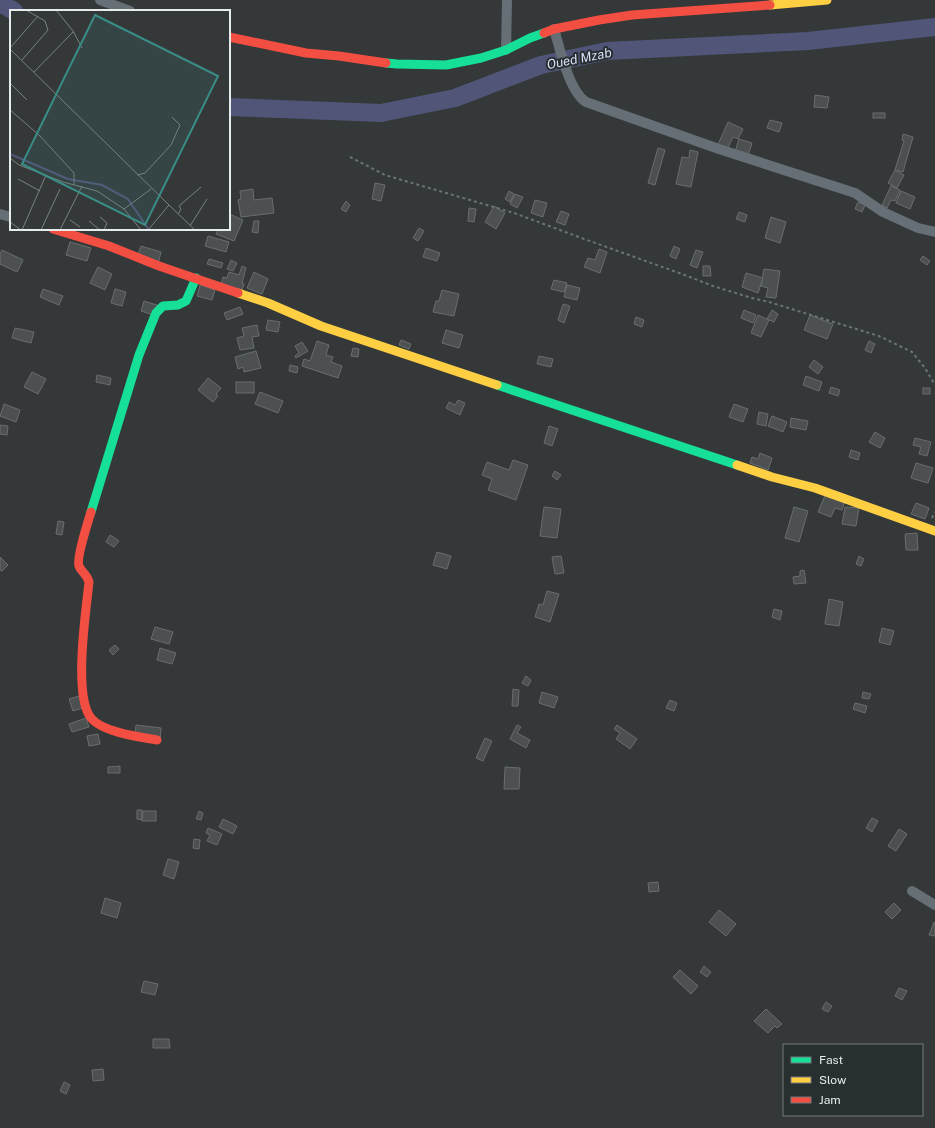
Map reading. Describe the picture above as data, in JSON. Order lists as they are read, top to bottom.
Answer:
{
  "water": ["Oued Mzab"],
  "legend": ["Fast", "Slow", "Jam"]
}
